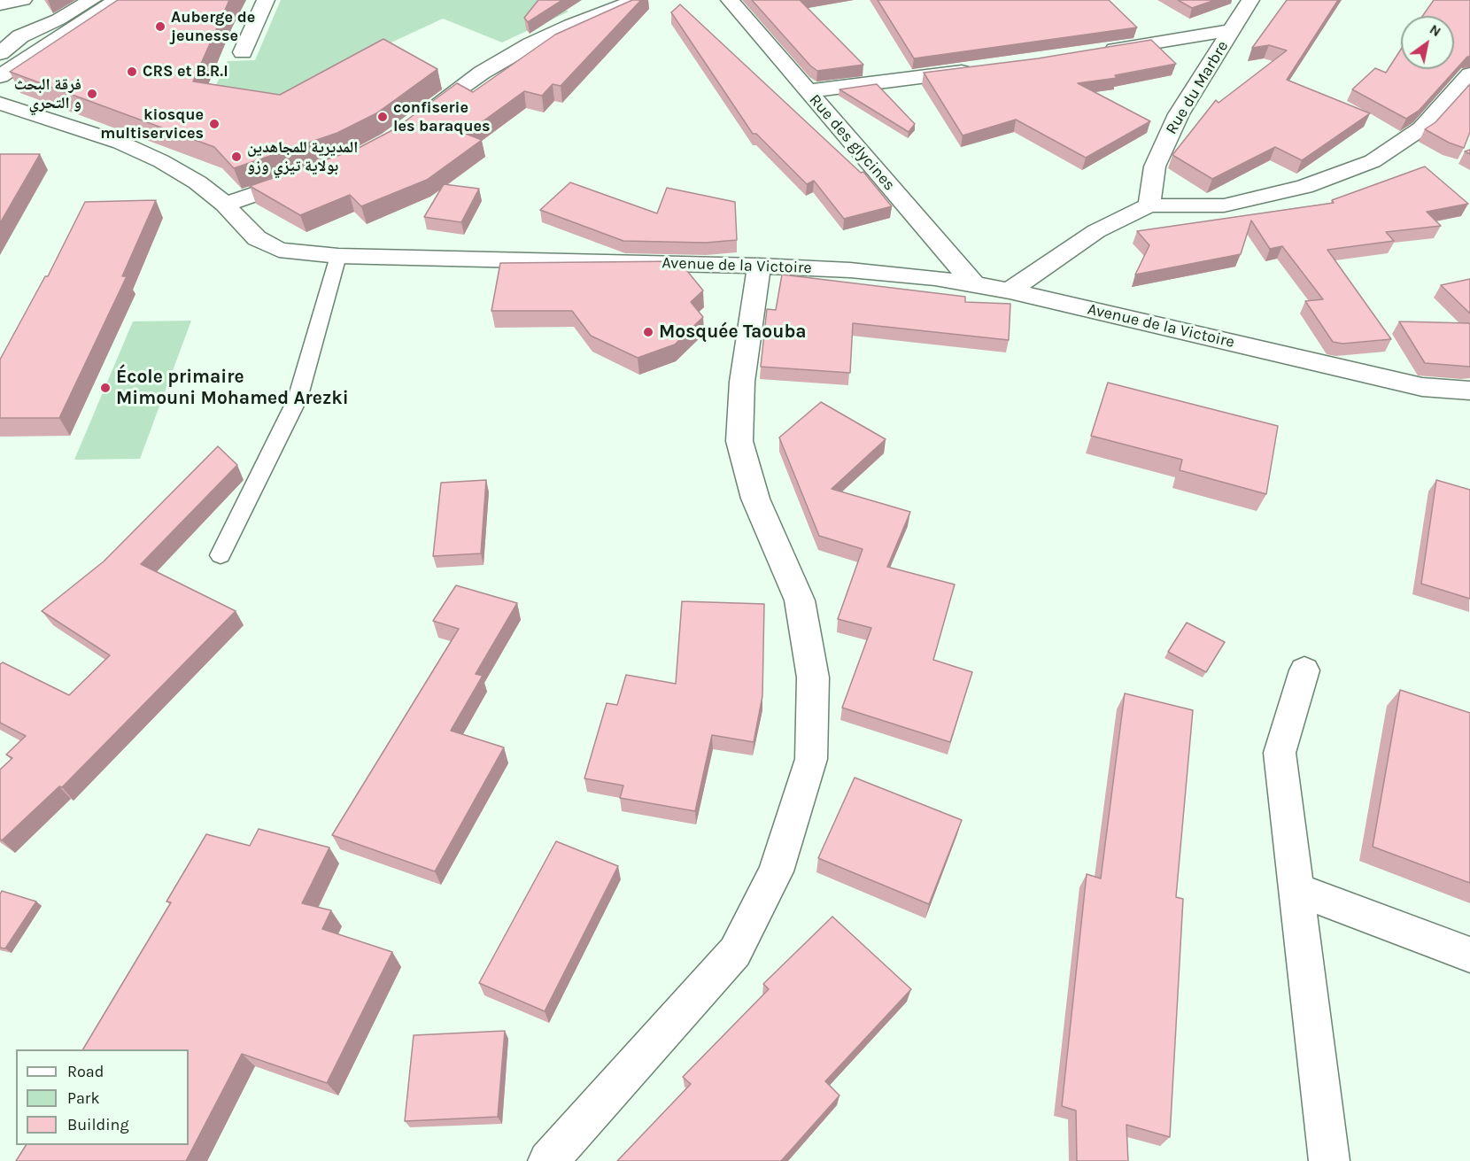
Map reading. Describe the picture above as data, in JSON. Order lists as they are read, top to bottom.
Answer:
{
  "streets": {
    "street": ["Rue du Marbre", "Rue des glycines", "Avenue de la Victoire"]
  },
  "crossings": [
    ["Rue des glycines", "Avenue de la Victoire"]
  ],
  "places": [
    "Auberge de jeunesse",
    "CRS et B.R.I",
    "فرقة البحث و التحري",
    "confiserie les baraques",
    "kiosque multiservices",
    "المديرية للمجاهدين بولاية تيزي وزو",
    "Mosquée Taouba",
    "École primaire Mimouni Mohamed Arezki"
  ],
  "legend": ["Road", "Park", "Building"],
  "north": "top right"
}
